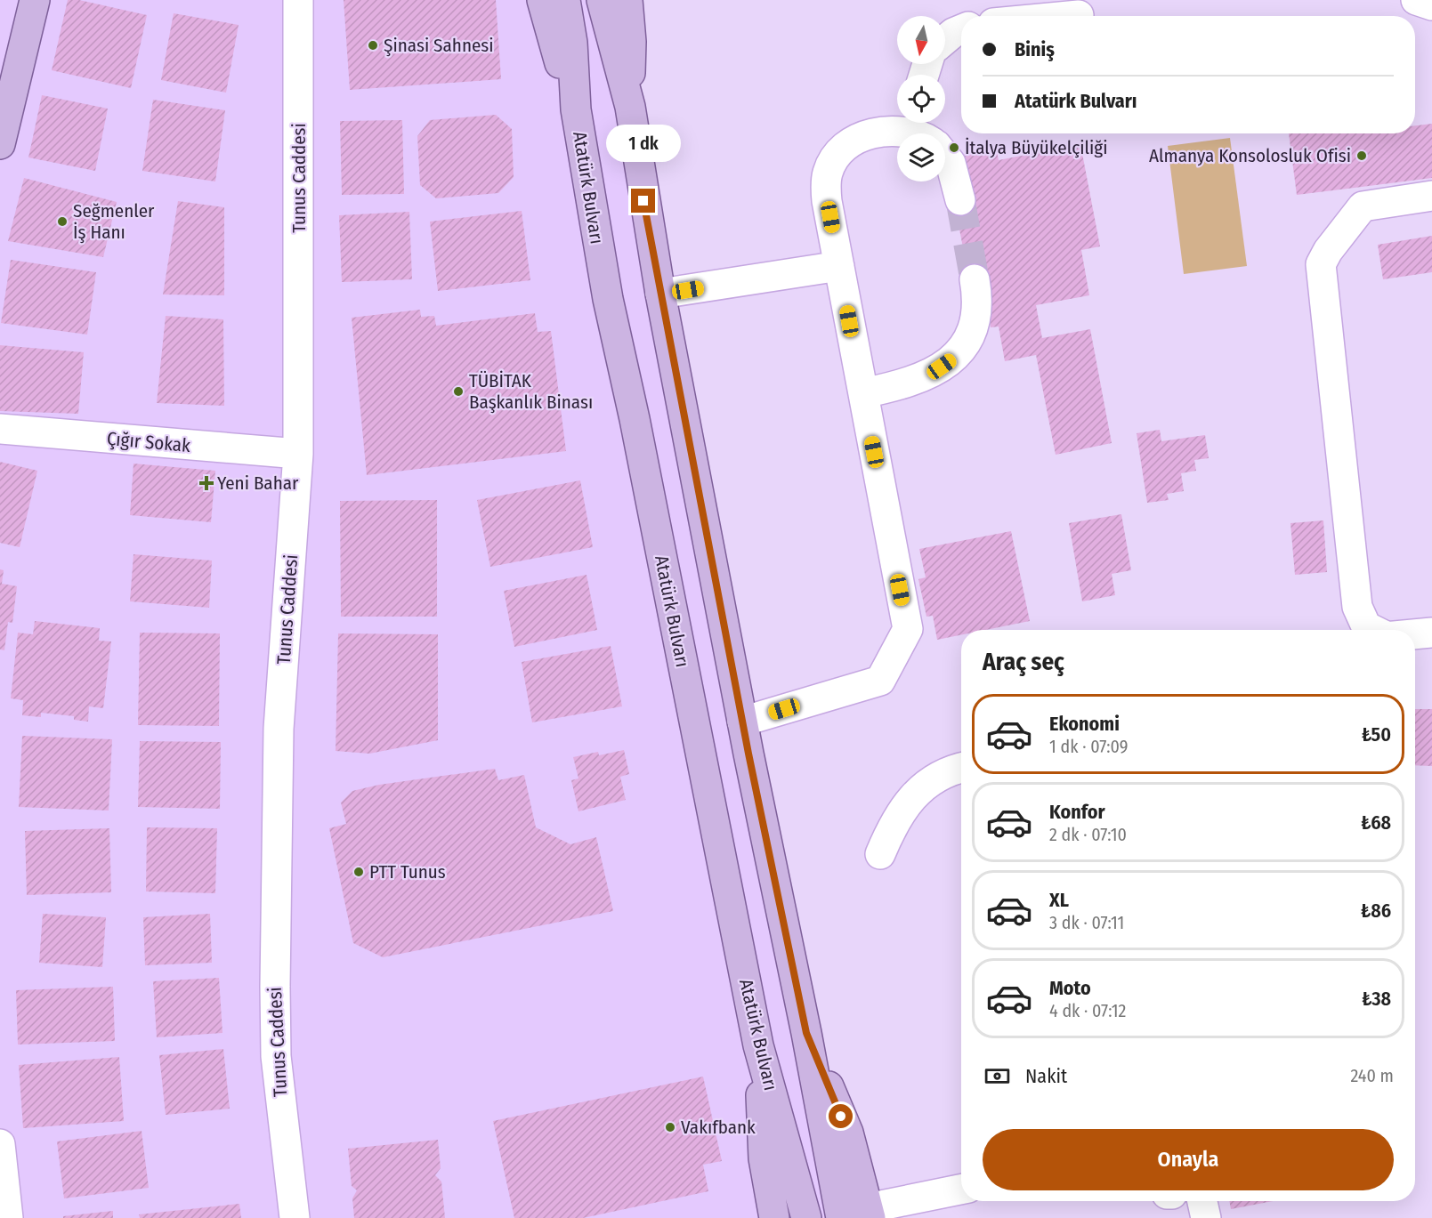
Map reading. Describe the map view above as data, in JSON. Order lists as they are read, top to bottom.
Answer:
{
  "streets": {
    "main road": ["Atatürk Bulvarı"],
    "street": ["Tunus Caddesi", "Çığır Sokak"]
  },
  "crossings": [
    ["Tunus Caddesi", "Çığır Sokak"]
  ],
  "places": {
    "other": [
      "Şinasi Sahnesi",
      "İtalya Büyükelçiliği",
      "Almanya Konsolosluk Ofisi",
      "Seğmenler İş Hanı",
      "TÜBİTAK Başkanlık Binası",
      "PTT Tunus",
      "Vakıfbank"
    ],
    "health": ["Yeni Bahar"]
  },
  "north": "bottom",
  "page": {
    "banner": ["Biniş", "Atatürk Bulvarı"],
    "bubble": "1 dk",
    "heading": "Araç seç",
    "list": [
      {
        "name": "Ekonomi",
        "note": "1 dk · 07:09",
        "value": "₺50"
      },
      {
        "name": "Konfor",
        "note": "2 dk · 07:10",
        "value": "₺68"
      },
      {
        "name": "XL",
        "note": "3 dk · 07:11",
        "value": "₺86"
      },
      {
        "name": "Moto",
        "note": "4 dk · 07:12",
        "value": "₺38"
      }
    ],
    "pay": ["Nakit", "240 m"],
    "buttons": "Onayla"
  }
}
